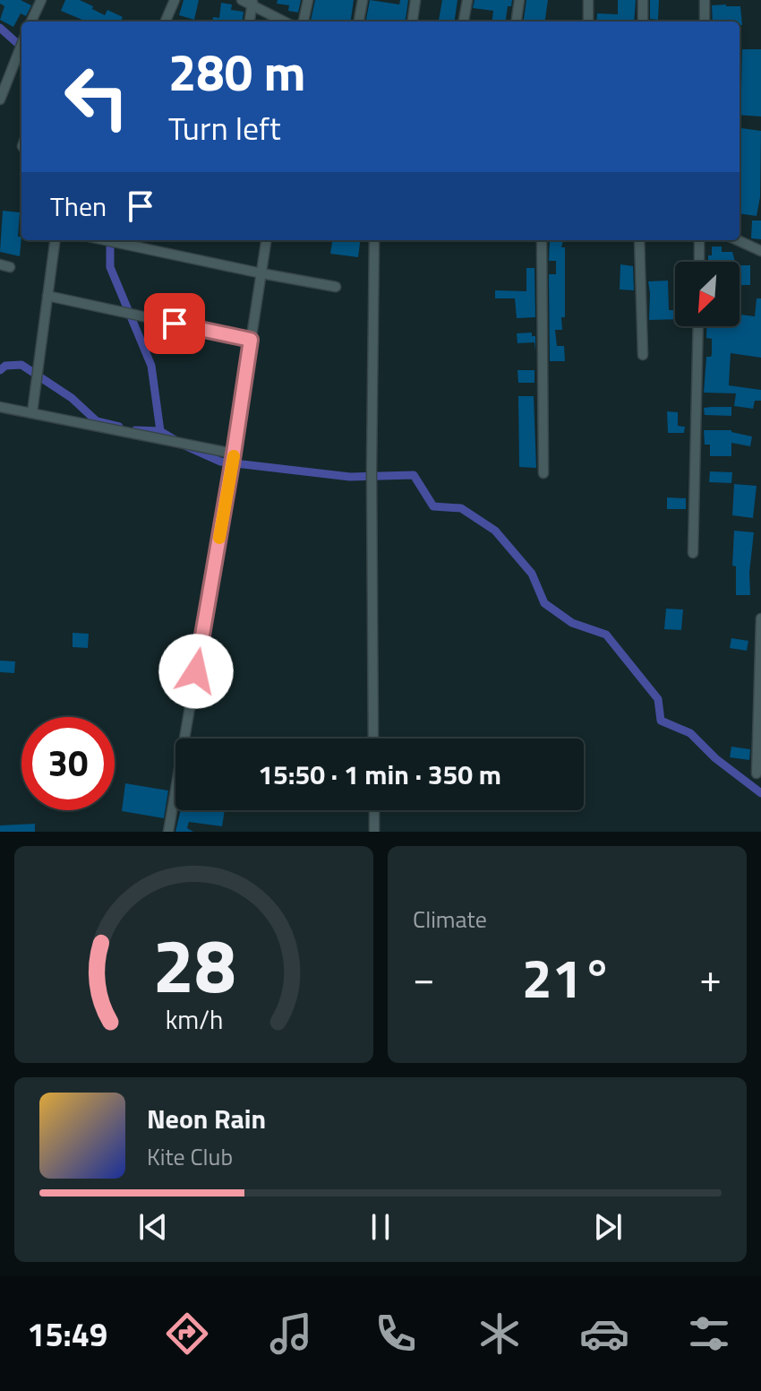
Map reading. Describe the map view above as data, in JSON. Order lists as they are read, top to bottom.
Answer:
{
  "north": "bottom left",
  "page": {
    "turn": ["280 m", "Turn left"],
    "then": "Then",
    "limit": "30",
    "trip": "15:50 · 1 min · 350 m",
    "tile": "Climate",
    "heat": ["−", "21°", "+"],
    "song": ["Neon Rain", "Kite Club"],
    "tabs": "15:49",
    "gauge": ["28", "km/h"]
  }
}
